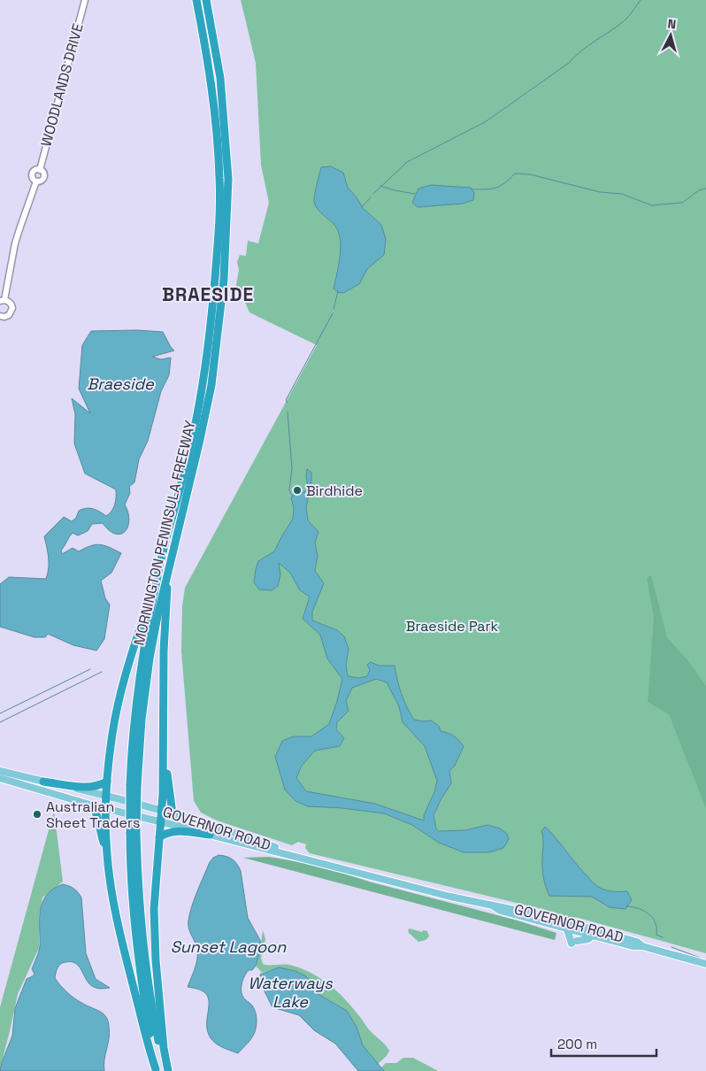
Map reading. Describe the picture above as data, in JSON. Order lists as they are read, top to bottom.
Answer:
{
  "streets": {
    "highway": ["MORNINGTON PENINSULA FREEWAY"],
    "main road": ["GOVERNOR ROAD"],
    "street": ["WOODLANDS DRIVE"]
  },
  "districts": ["BRAESIDE"],
  "water": ["Braeside", "Sunset Lagoon", "Waterways Lake"],
  "parks": ["Braeside Park"],
  "places": ["Birdhide", "Australian Sheet Traders"],
  "scale_bar": "200 m",
  "north": "top"
}
